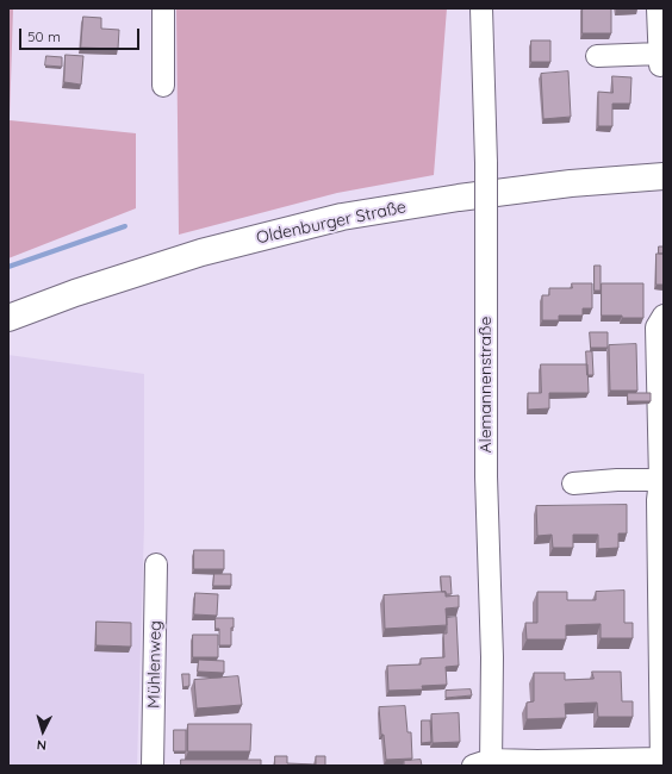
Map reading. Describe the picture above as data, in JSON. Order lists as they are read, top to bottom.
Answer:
{
  "streets": {
    "main road": ["Oldenburger Straße"],
    "street": ["Alemannenstraße", "Mühlenweg"]
  },
  "scale_bar": "50 m",
  "north": "bottom"
}
